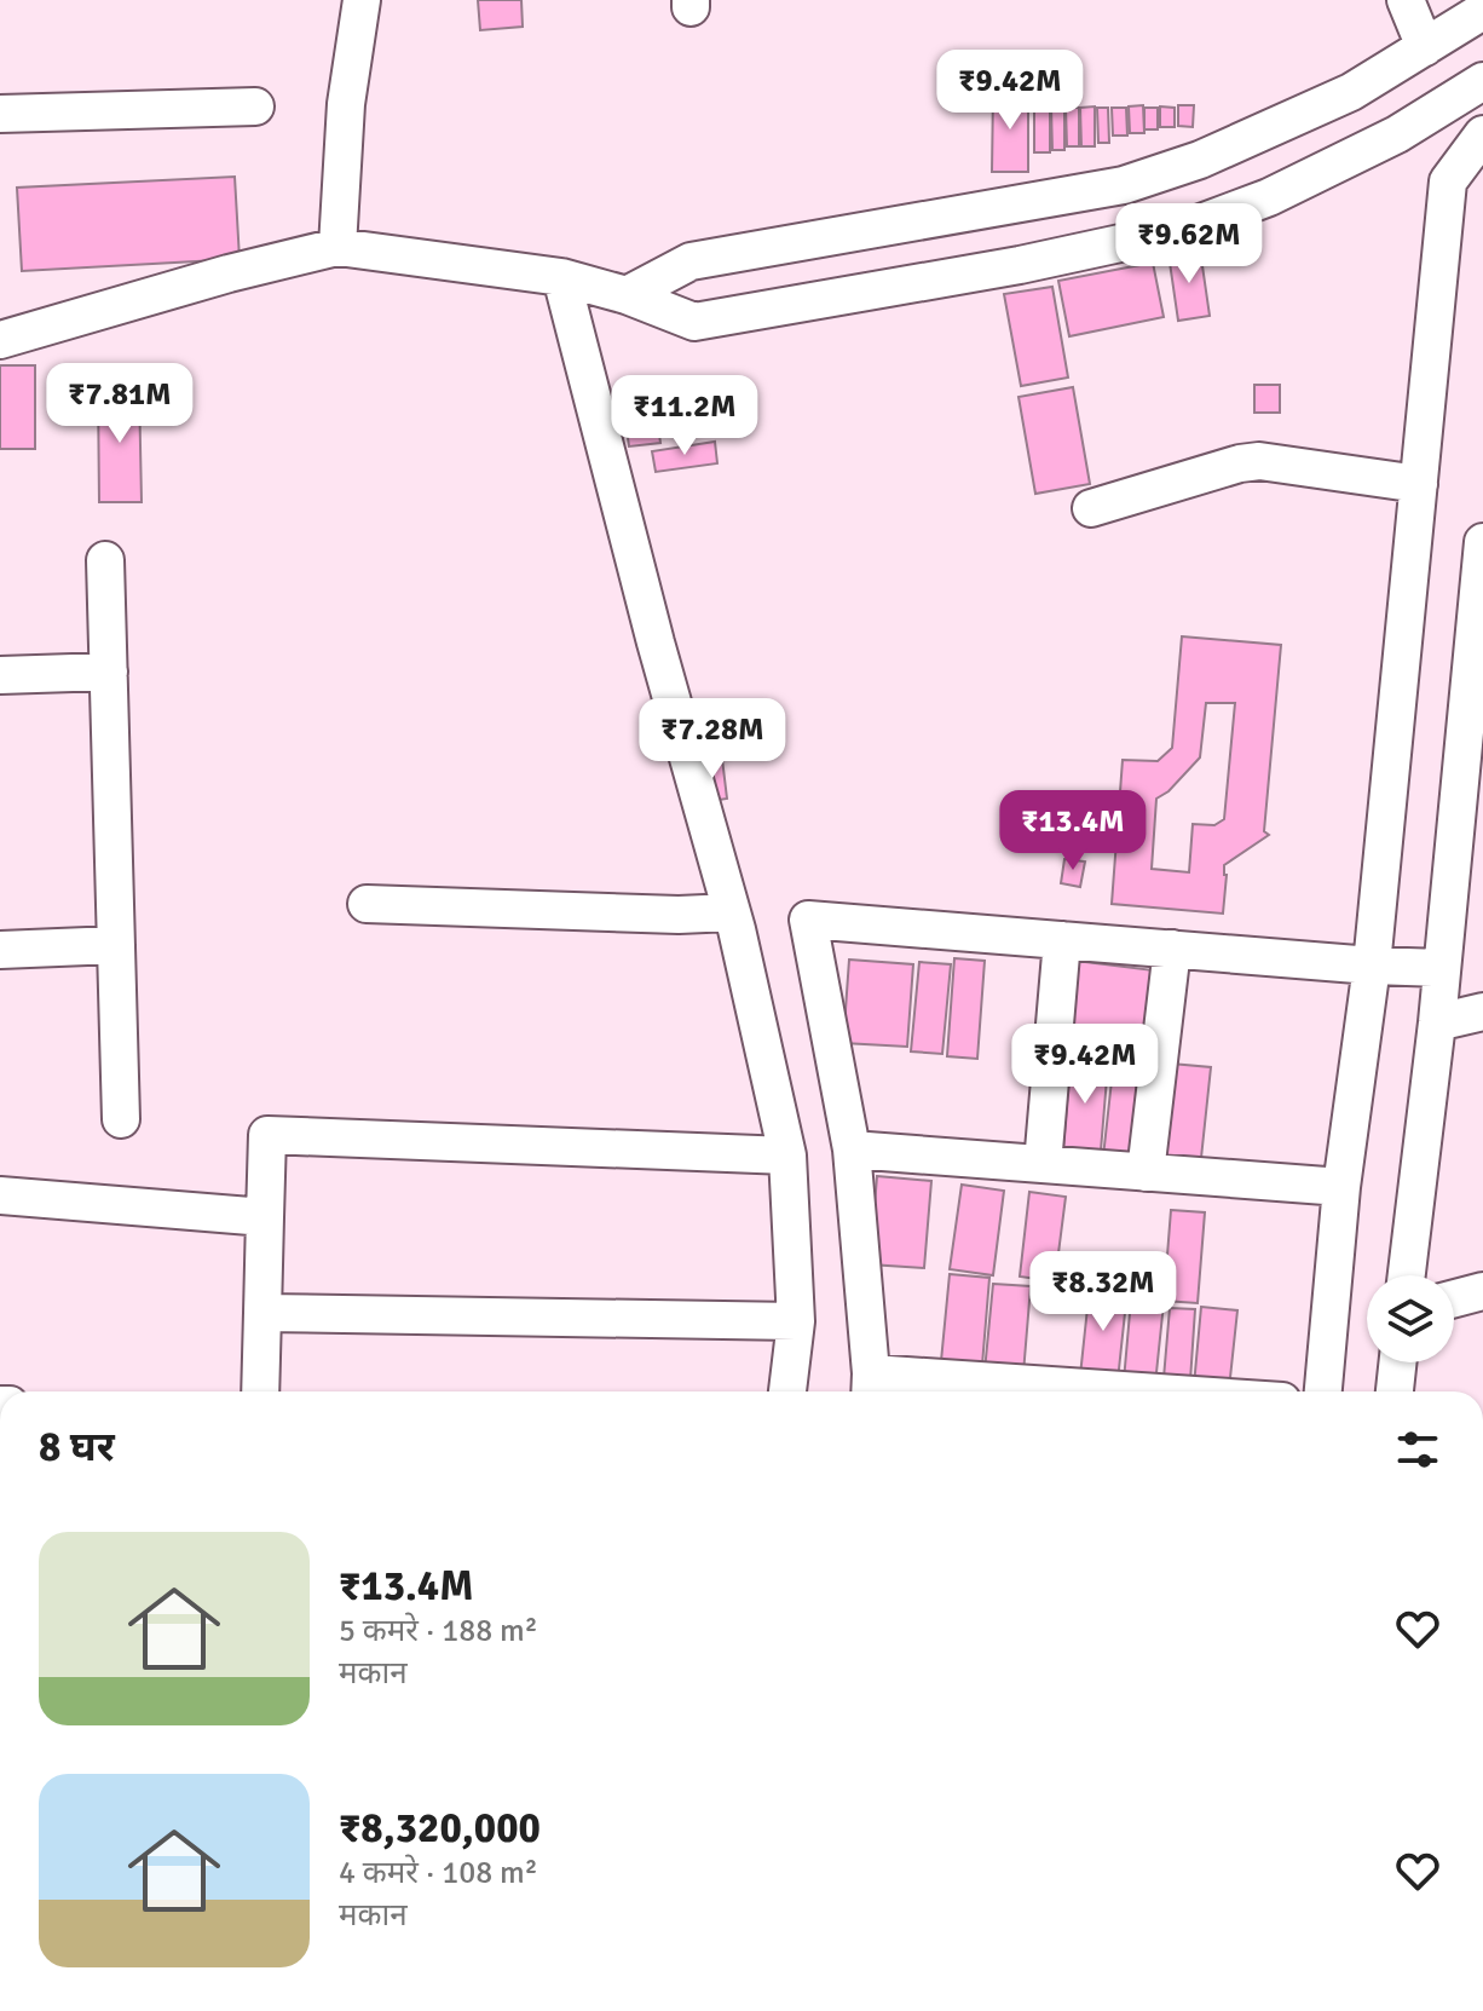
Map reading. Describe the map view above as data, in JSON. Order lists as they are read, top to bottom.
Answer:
{
  "page": {
    "price": [
      "₹9.42M",
      "₹9.62M",
      "₹7.81M",
      "₹11.2M",
      "₹7.28M",
      "₹13.4M",
      "₹9.42M",
      "₹8.32M"
    ],
    "heading": "8 घर",
    "list": [
      {
        "name": "₹13.4M",
        "note": "5 कमरे · 188 m² · मकान"
      },
      {
        "name": "₹8,320,000",
        "note": "4 कमरे · 108 m² · मकान"
      }
    ]
  }
}
